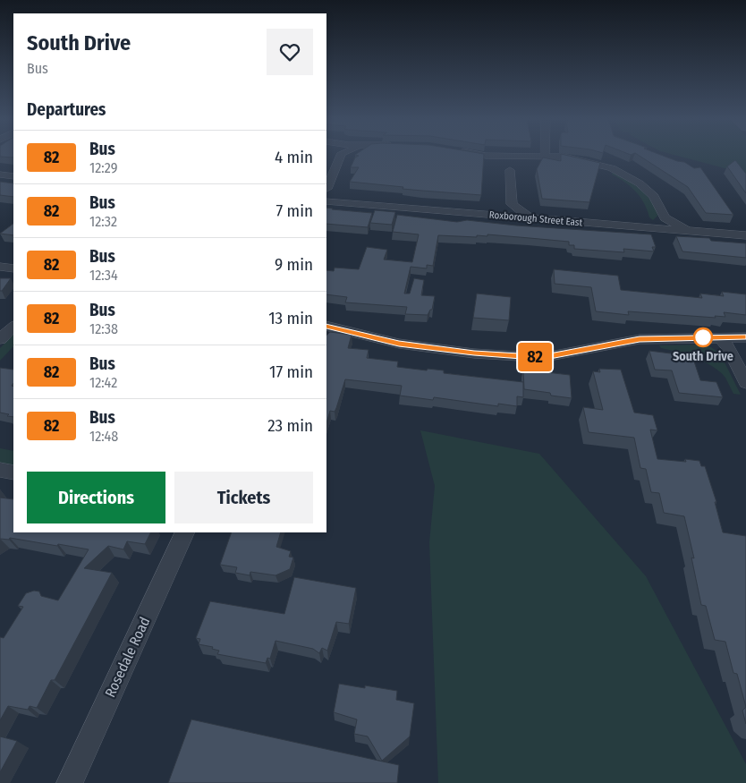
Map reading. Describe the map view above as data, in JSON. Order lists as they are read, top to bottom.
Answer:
{
  "streets": {
    "street": ["Roxborough Street East", "Rosedale Road"]
  },
  "places": ["South Drive"],
  "lines": ["bus line 82"],
  "page": {
    "on_map": "82",
    "heading": [
      ["South Drive", "Bus"],
      "Departures"
    ],
    "list": [
      {
        "mark": "82",
        "name": "Bus",
        "note": "12:29",
        "value": "4 min"
      },
      {
        "mark": "82",
        "name": "Bus",
        "note": "12:32",
        "value": "7 min"
      },
      {
        "mark": "82",
        "name": "Bus",
        "note": "12:34",
        "value": "9 min"
      },
      {
        "mark": "82",
        "name": "Bus",
        "note": "12:38",
        "value": "13 min"
      },
      {
        "mark": "82",
        "name": "Bus",
        "note": "12:42",
        "value": "17 min"
      },
      {
        "mark": "82",
        "name": "Bus",
        "note": "12:48",
        "value": "23 min"
      }
    ],
    "buttons": ["Directions", "Tickets"]
  }
}
